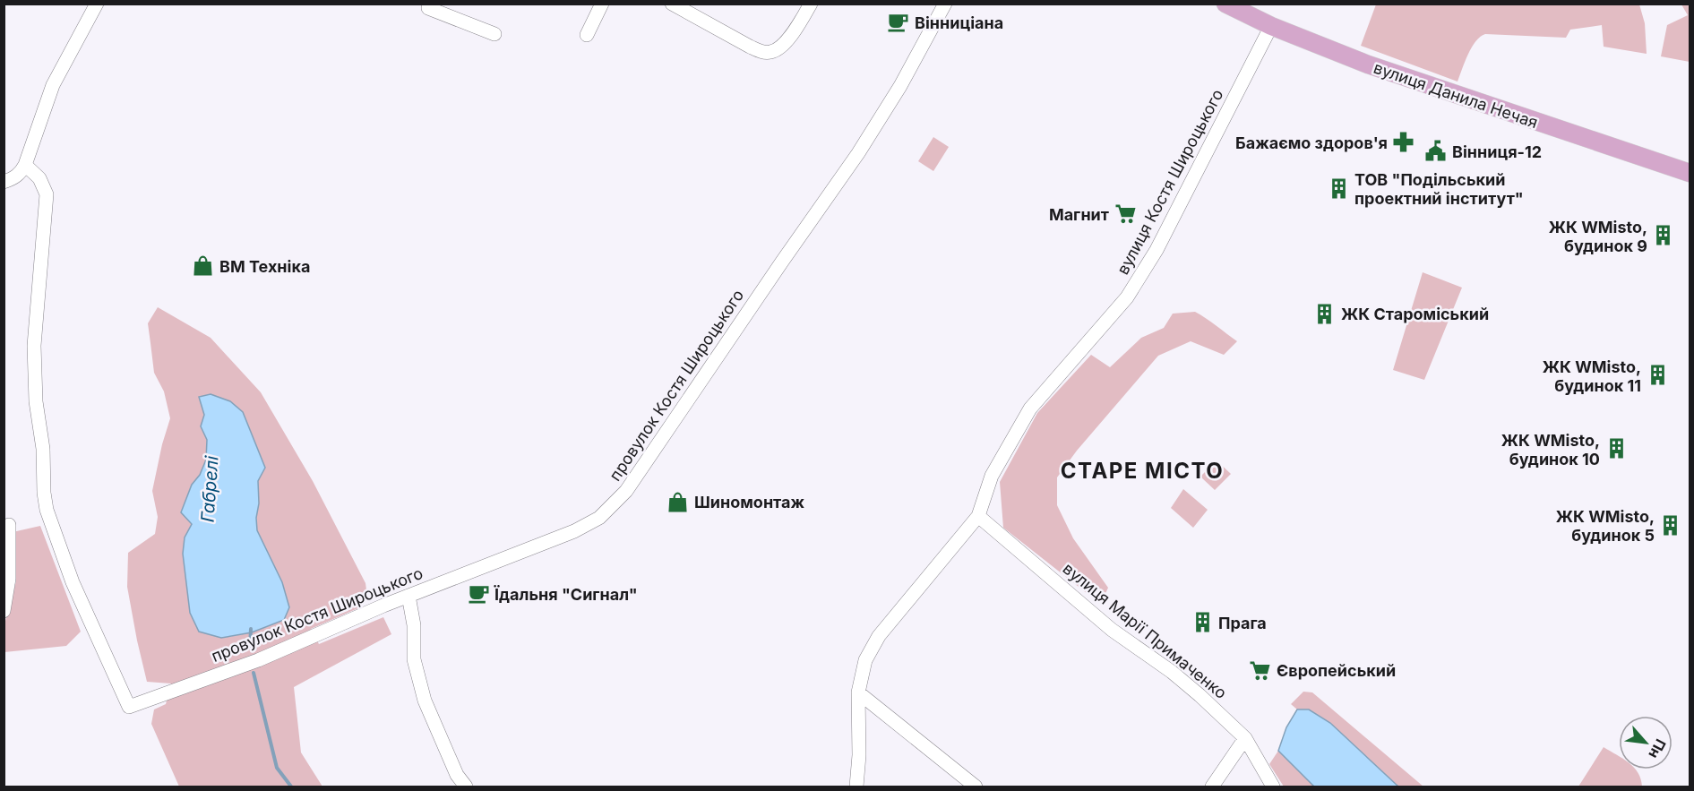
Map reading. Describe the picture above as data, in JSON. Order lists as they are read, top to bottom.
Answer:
{
  "streets": {
    "main road": ["вулиця Данила Нечая"],
    "street": ["вулиця Костя Широцького", "провулок Костя Широцького", "вулиця Марії Примаченко"]
  },
  "crossings": [
    ["вулиця Данила Нечая", "вулиця Костя Широцького"],
    ["вулиця Костя Широцького", "вулиця Марії Примаченко"]
  ],
  "districts": ["СТАРЕ МІСТО"],
  "water": ["Габрелі"],
  "places": {
    "cafe": ["Вінниціана", "Їдальня \"Сигнал\""],
    "pharmacy": ["Бажаємо здоров'я"],
    "public building": ["Вінниця-12"],
    "building": [
      "ТОВ \"Подільський проектний інститут\"",
      "ЖК WMisto, будинок 9",
      "ЖК Староміський",
      "ЖК WMisto, будинок 11",
      "ЖК WMisto, будинок 10",
      "ЖК WMisto, будинок 5",
      "Прага"
    ],
    "supermarket": ["Магнит", "Європейський"],
    "shop": ["ВМ Техніка", "Шиномонтаж"]
  },
  "north": "bottom right"
}
